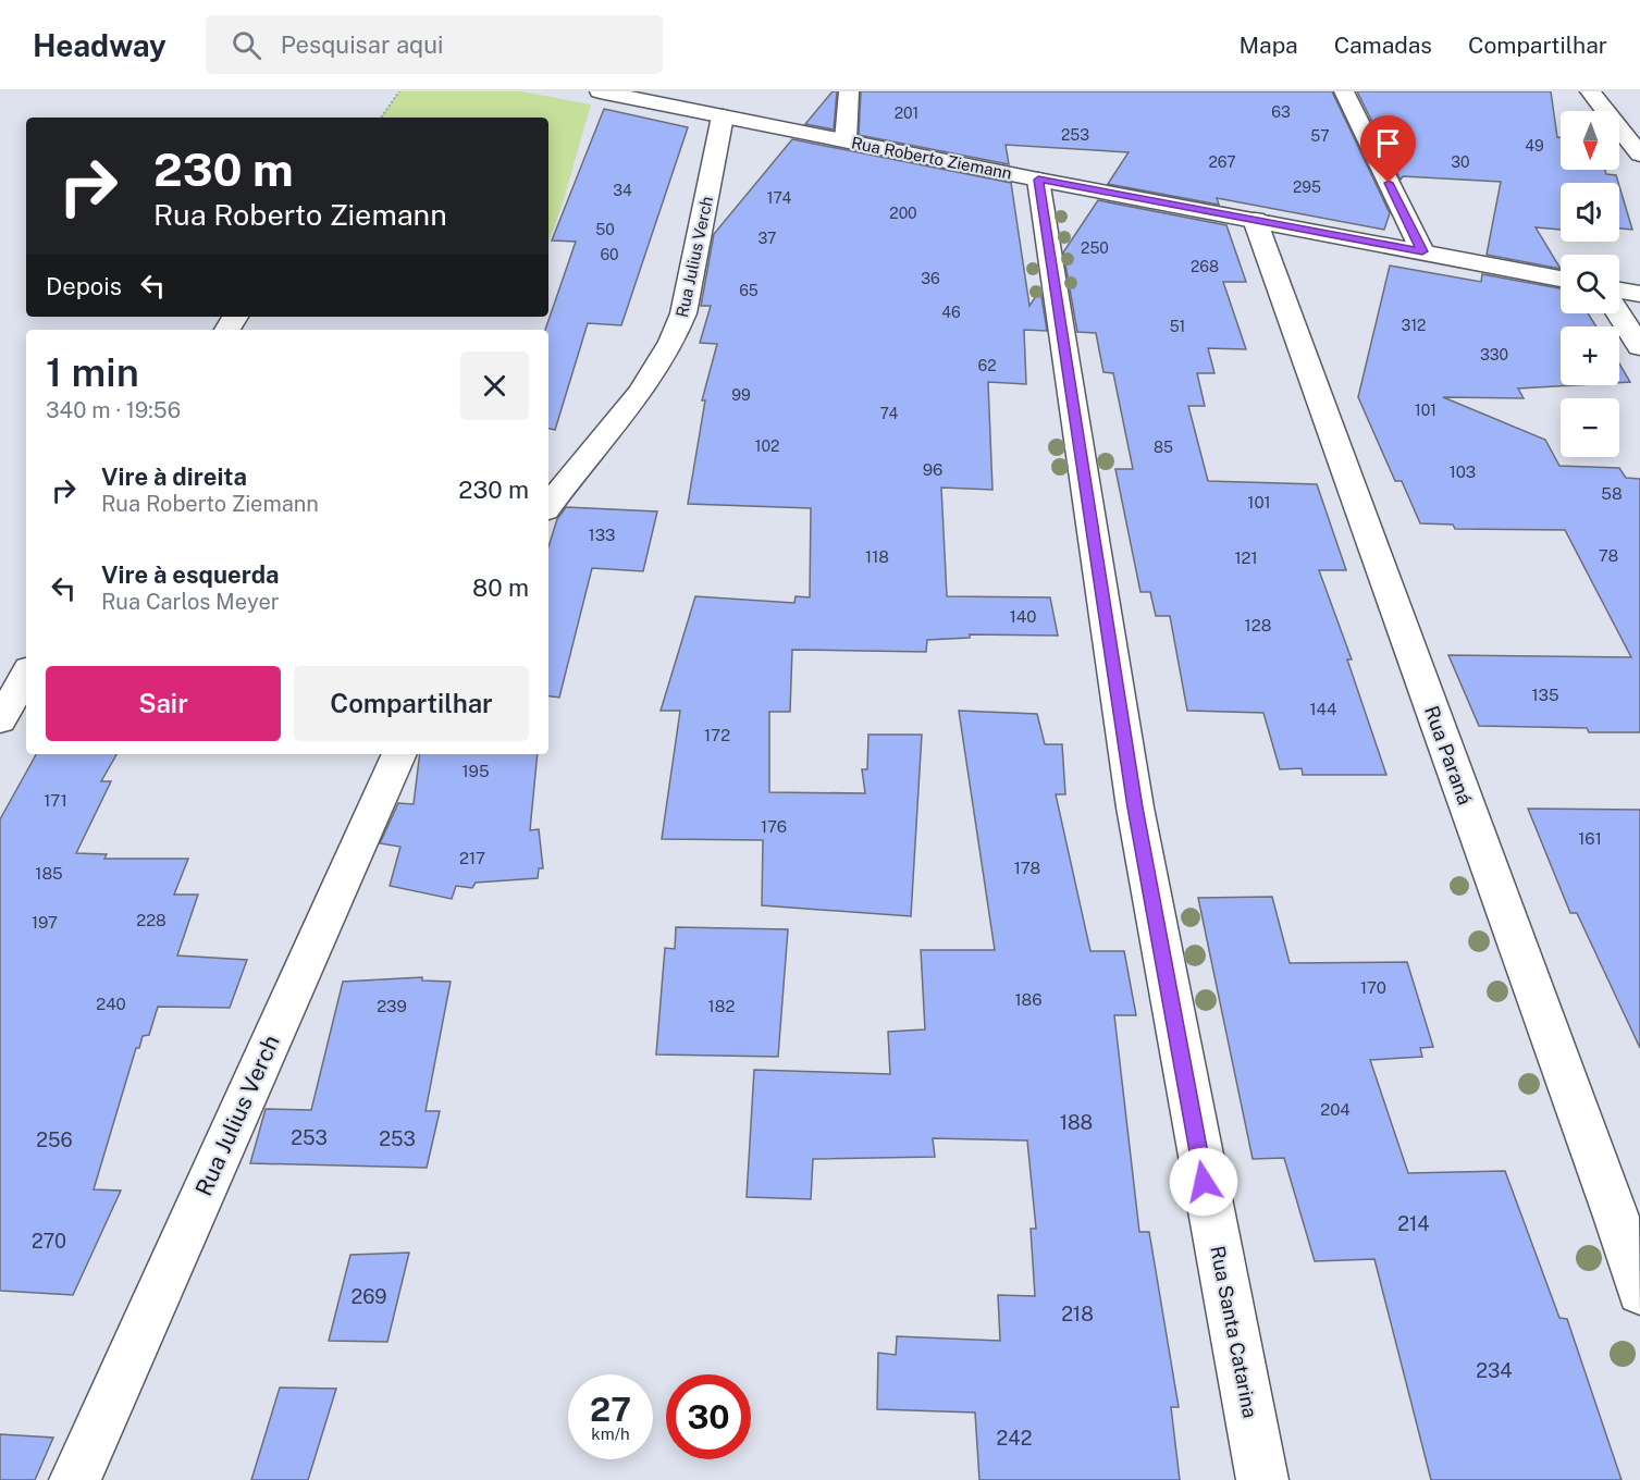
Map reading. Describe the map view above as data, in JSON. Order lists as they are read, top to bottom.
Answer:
{
  "streets": {
    "street": [
      "Rua Roberto Ziemann",
      "Rua Julius Verch",
      "Rua Paraná",
      "Rua Santa Catarina"
    ]
  },
  "crossings": [
    ["Rua Roberto Ziemann", "Rua Julius Verch"],
    ["Rua Roberto Ziemann", "Rua Paraná"],
    ["Rua Roberto Ziemann", "Rua Santa Catarina"]
  ],
  "house_numbers": [
    "63",
    "201",
    "253",
    "57",
    "49",
    "267",
    "30",
    "295",
    "34",
    "174",
    "200",
    "50",
    "37",
    "250",
    "60",
    "268",
    "36",
    "65",
    "46",
    "312",
    "51",
    "330",
    "62",
    "99",
    "101",
    "74",
    "102",
    "85",
    "96",
    "103",
    "58",
    "101",
    "133",
    "78",
    "118",
    "121",
    "140",
    "128",
    "135",
    "144",
    "172",
    "195",
    "171",
    "176",
    "161",
    "217",
    "178",
    "185",
    "228",
    "197",
    "170",
    "186",
    "240",
    "239",
    "182",
    "204",
    "188",
    "253",
    "253",
    "256",
    "214",
    "270",
    "269",
    "218",
    "234",
    "242"
  ],
  "north": "bottom",
  "page": {
    "header": "Headway",
    "search": "Pesquisar aqui",
    "nav": ["Mapa", "Camadas", "Compartilhar"],
    "map_buttons": ["+", "−"],
    "turn": ["230 m", "Rua Roberto Ziemann"],
    "then": "Depois",
    "heading": ["1 min", "340 m · 19:56"],
    "list": [
      {
        "name": "Vire à direita",
        "note": "Rua Roberto Ziemann",
        "value": "230 m"
      },
      {
        "name": "Vire à esquerda",
        "note": "Rua Carlos Meyer",
        "value": "80 m"
      }
    ],
    "buttons": ["Sair", "Compartilhar"],
    "speed": "27 km/h",
    "limit": "30"
  }
}
